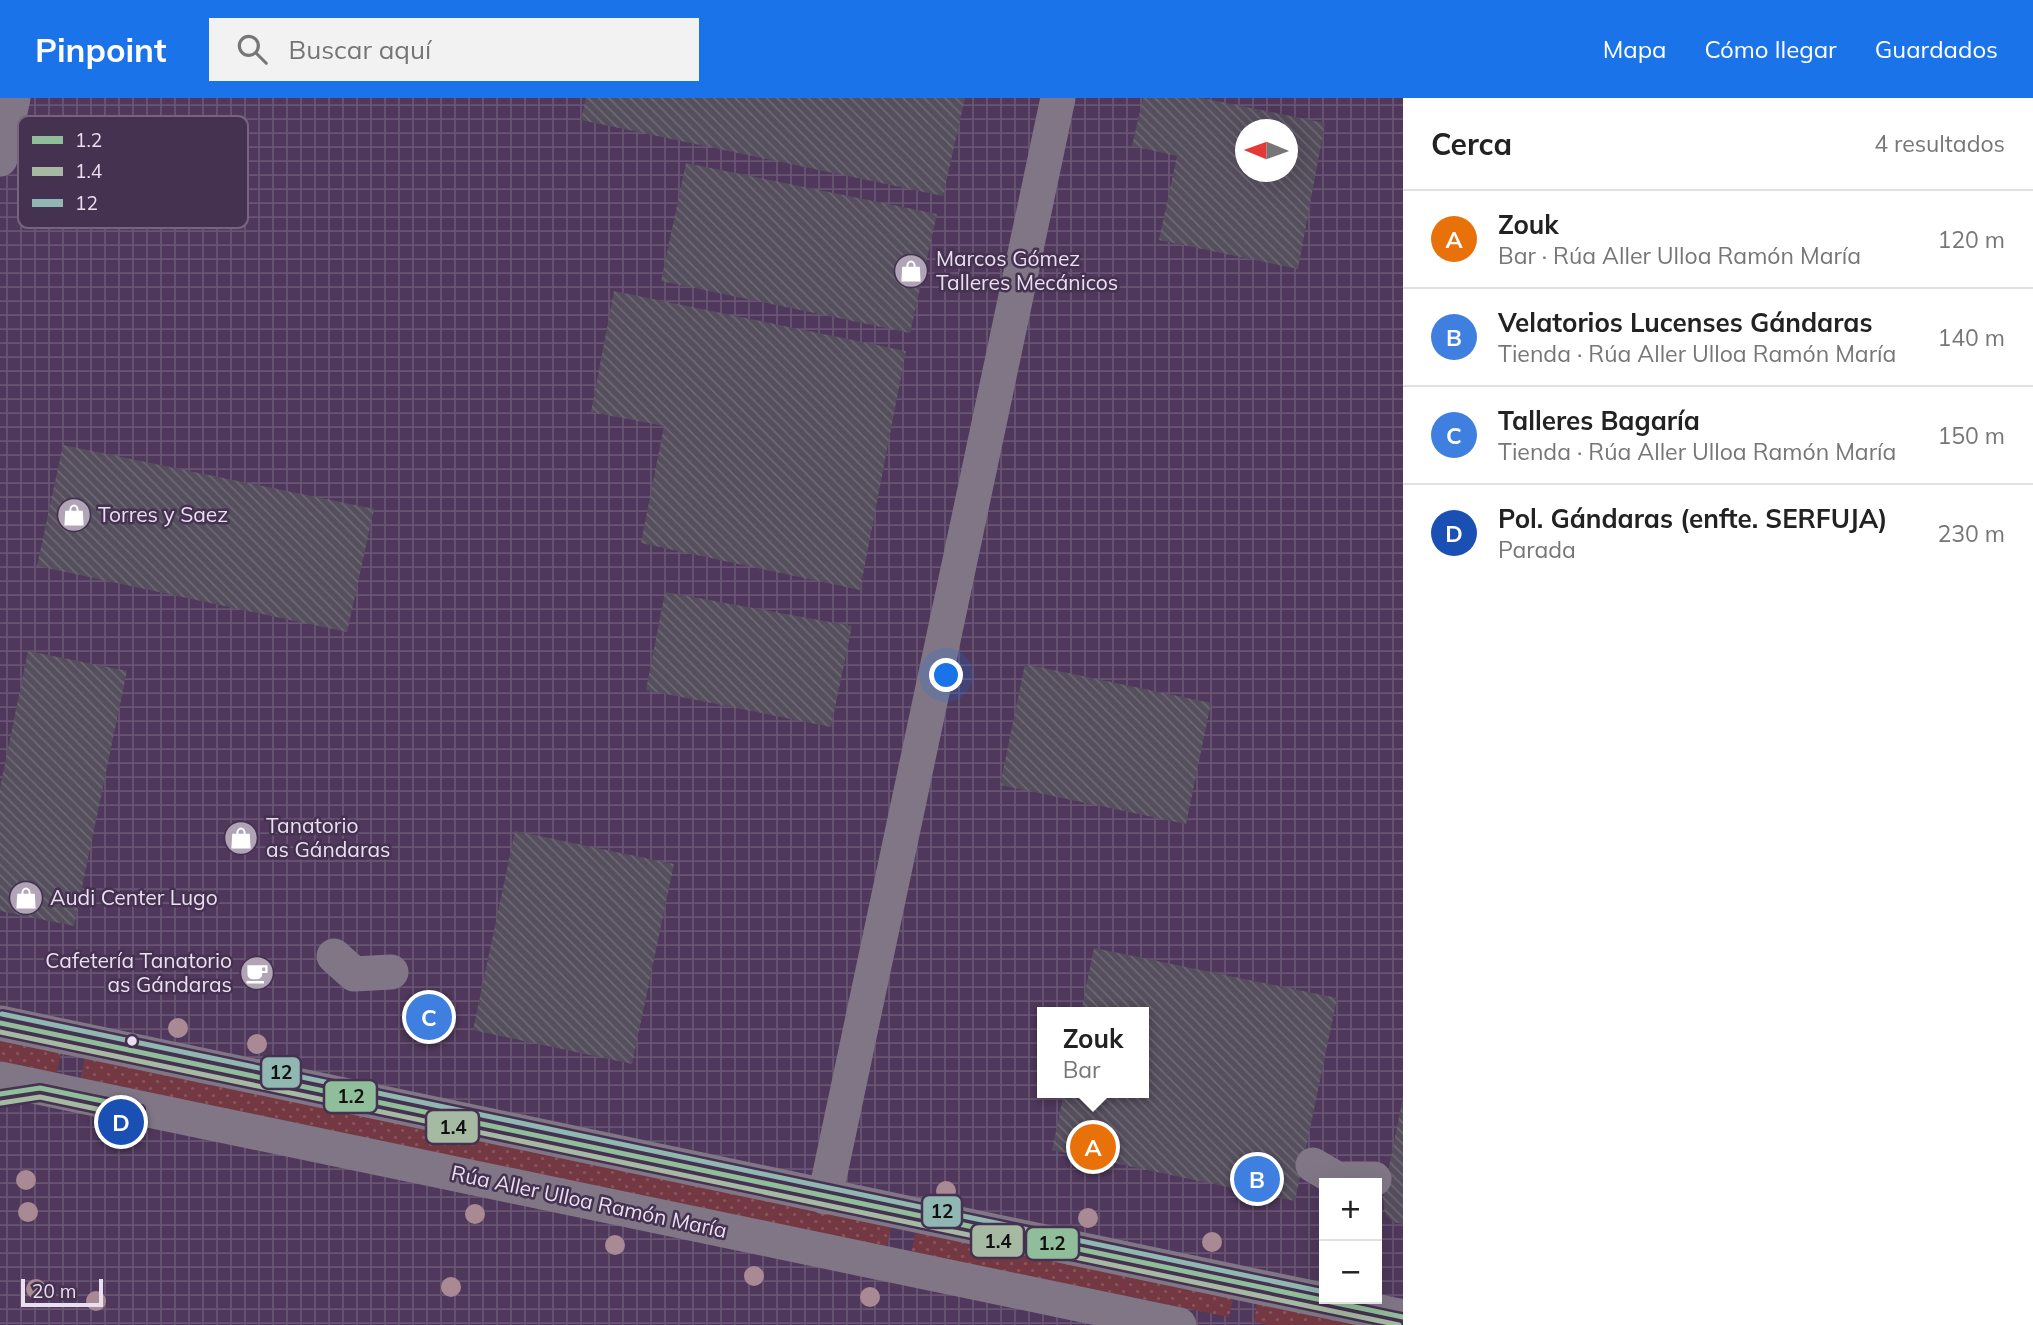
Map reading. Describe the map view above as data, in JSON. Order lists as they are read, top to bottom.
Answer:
{
  "streets": {
    "street": ["Rúa Aller Ulloa Ramón María"]
  },
  "places": {
    "shop": [
      "Marcos Gómez Talleres Mecánicos",
      "Torres y Saez",
      "Tanatorio as Gándaras",
      "Audi Center Lugo"
    ],
    "cafe": ["Cafetería Tanatorio as Gándaras"]
  },
  "lines": ["transit line 12", "transit line 1.2", "transit line 1.4"],
  "legend": ["1.2", "1.4", "12"],
  "scale_bar": "20 m",
  "north": "left",
  "page": {
    "header": "Pinpoint",
    "search": "Buscar aquí",
    "nav": ["Mapa", "Cómo llegar", "Guardados"],
    "heading": ["Cerca", "4 resultados"],
    "list": [
      {
        "mark": "A",
        "name": "Zouk",
        "note": "Bar · Rúa Aller Ulloa Ramón María",
        "value": "120 m"
      },
      {
        "mark": "B",
        "name": "Velatorios Lucenses Gándaras",
        "note": "Tienda · Rúa Aller Ulloa Ramón María",
        "value": "140 m"
      },
      {
        "mark": "C",
        "name": "Talleres Bagaría",
        "note": "Tienda · Rúa Aller Ulloa Ramón María",
        "value": "150 m"
      },
      {
        "mark": "D",
        "name": "Pol. Gándaras (enfte. SERFUJA)",
        "note": "Parada",
        "value": "230 m"
      }
    ],
    "pins": [
      "C",
      "D",
      "A",
      "B"
    ],
    "popup": ["Zouk", "Bar"],
    "map_buttons": ["+", "−"],
    "scale": "20 m"
  }
}
